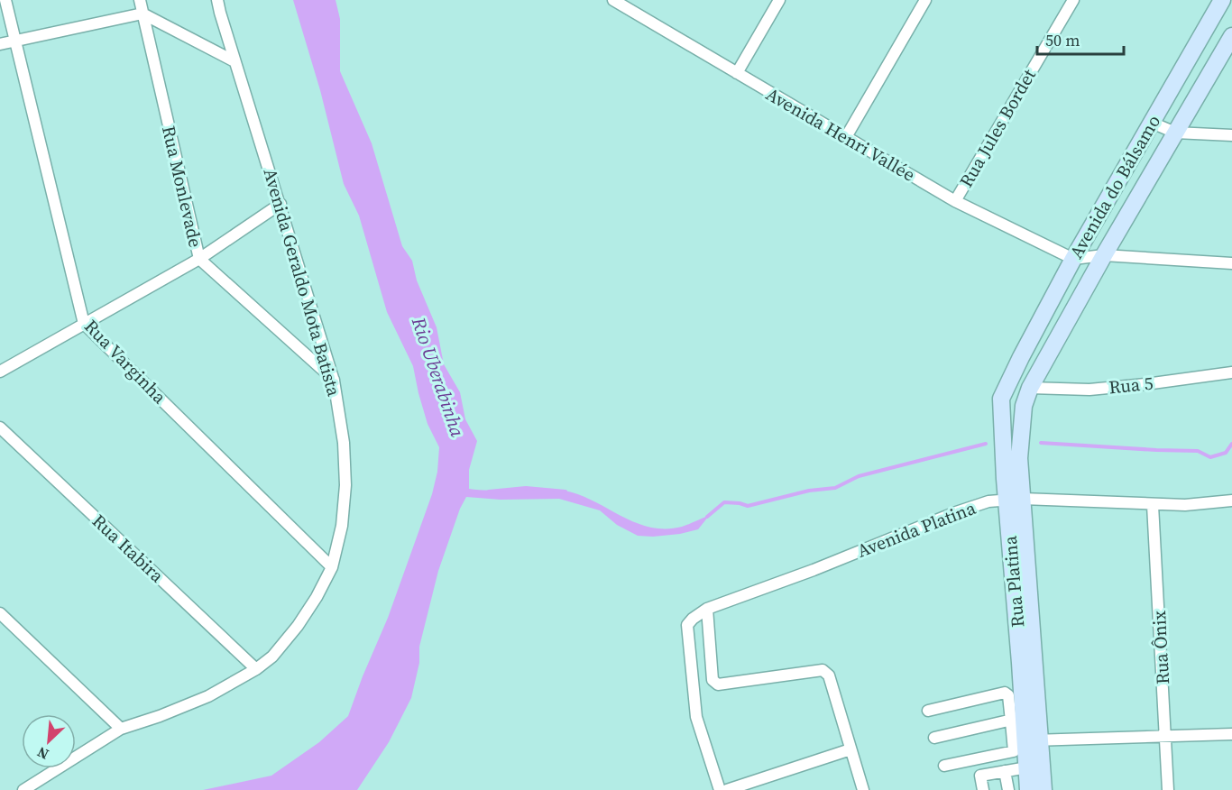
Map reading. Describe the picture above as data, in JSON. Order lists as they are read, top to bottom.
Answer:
{
  "streets": {
    "street": [
      "Rua Jules Bordet",
      "Avenida Henri Vallée",
      "Rua Monlevade",
      "Avenida do Bálsamo",
      "Avenida Geraldo Mota Batista",
      "Rua Varginha",
      "Rua 5",
      "Avenida Platina",
      "Rua Itabira",
      "Rua Platina",
      "Rua Ônix"
    ]
  },
  "crossings": [
    ["Rua Jules Bordet", "Avenida Henri Vallée"],
    ["Avenida Henri Vallée", "Avenida do Bálsamo"],
    ["Rua Monlevade", "Avenida Geraldo Mota Batista"],
    ["Avenida do Bálsamo", "Rua 5"],
    ["Avenida do Bálsamo", "Rua Platina"],
    ["Avenida Geraldo Mota Batista", "Rua Varginha"],
    ["Avenida Geraldo Mota Batista", "Rua Itabira"],
    ["Rua 5", "Rua Platina"],
    ["Avenida Platina", "Rua Platina"],
    ["Avenida Platina", "Rua Ônix"]
  ],
  "water": ["Rio Uberabinha"],
  "scale_bar": "50 m",
  "north": "bottom left"
}
